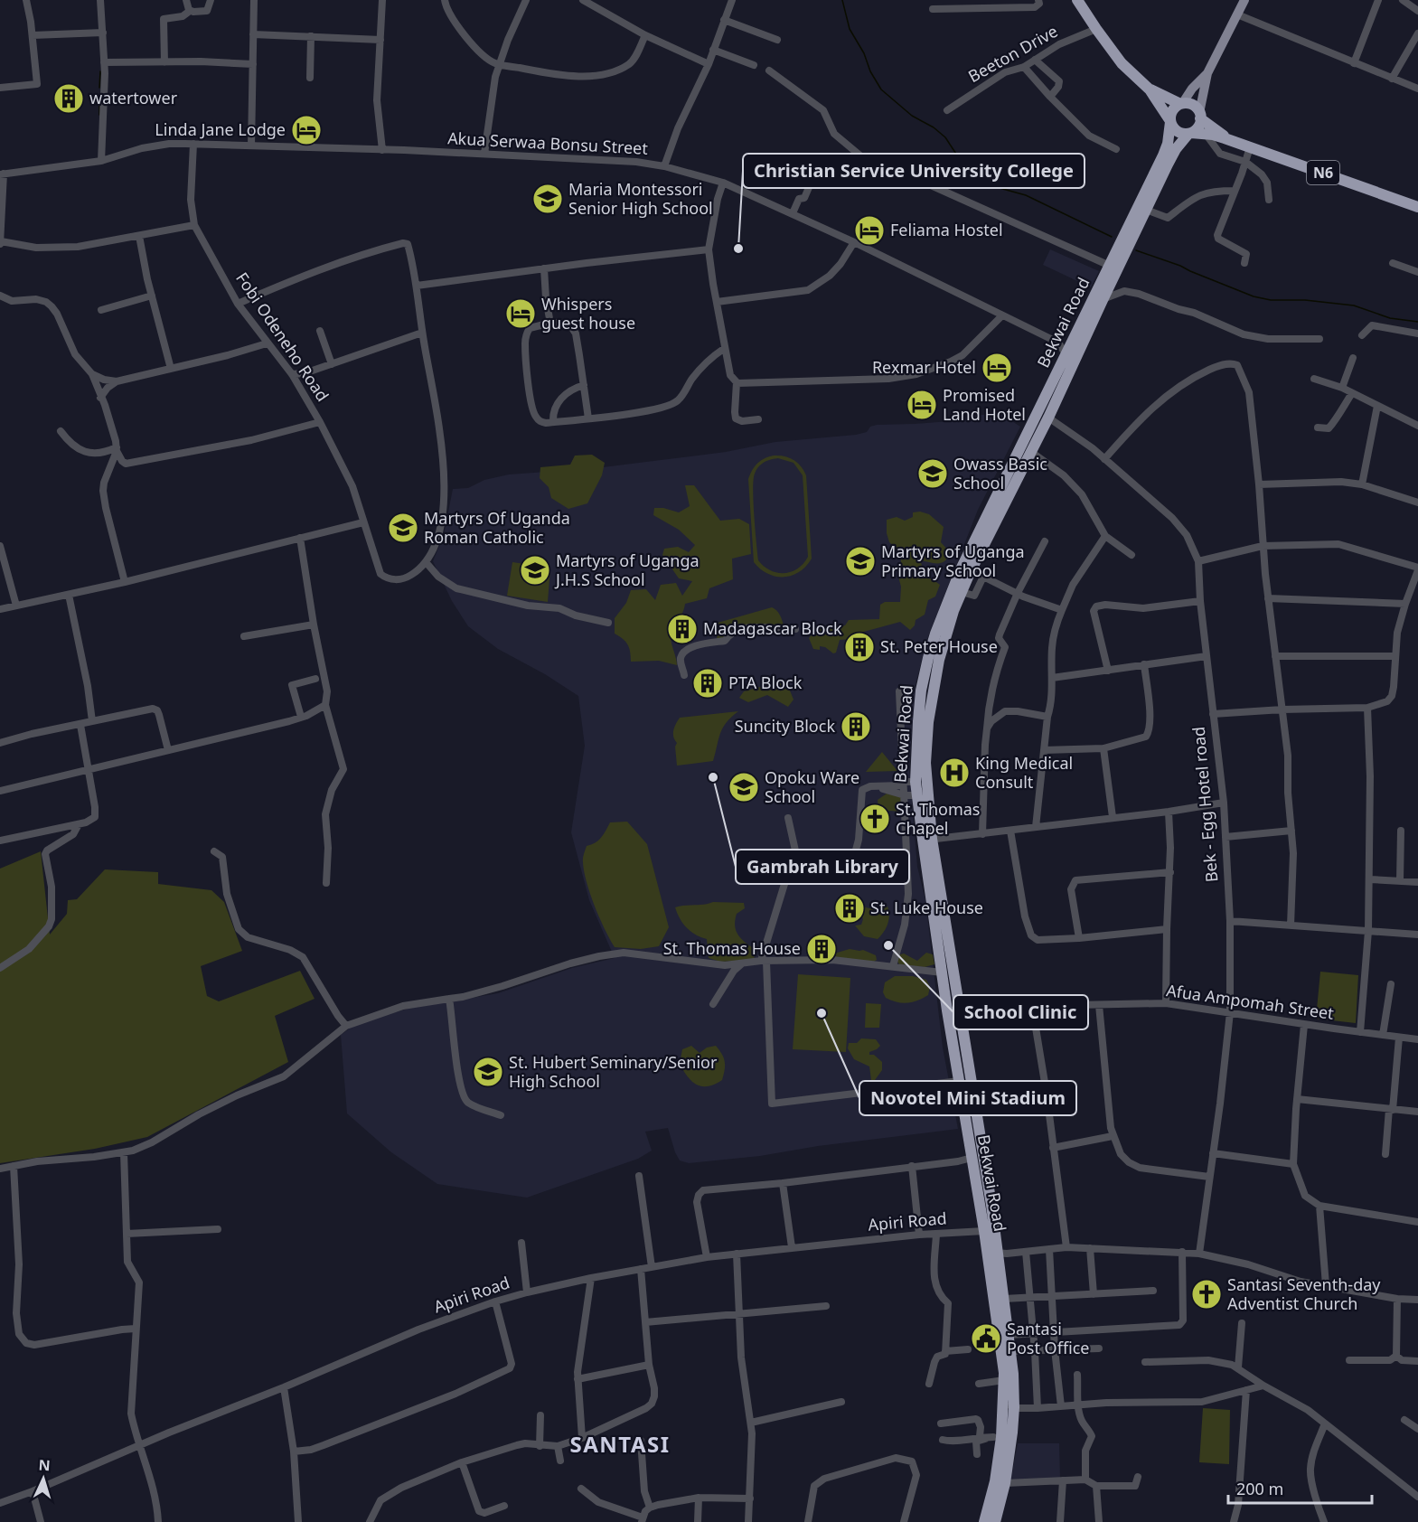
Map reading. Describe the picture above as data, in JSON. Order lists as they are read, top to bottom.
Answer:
{
  "streets": {
    "highway": ["N6", "Bekwai Road"],
    "street": [
      "Beeton Drive",
      "Akua Serwaa Bonsu Street",
      "Fobi Odeneho Road",
      "Bek - Egg Hotel road",
      "Afua Ampomah Street",
      "Apiri Road"
    ]
  },
  "crossings": [
    ["Beeton Drive", "N6"],
    ["Akua Serwaa Bonsu Street", "Fobi Odeneho Road"],
    ["Bekwai Road", "Bek - Egg Hotel road"],
    ["Bekwai Road", "Afua Ampomah Street"],
    ["Bekwai Road", "Apiri Road"],
    ["Bek - Egg Hotel road", "Afua Ampomah Street"]
  ],
  "districts": ["SANTASI"],
  "places": {
    "building": [
      "watertower",
      "Madagascar Block",
      "St. Peter House",
      "PTA Block",
      "Suncity Block",
      "St. Luke House",
      "St. Thomas House"
    ],
    "hotel": [
      "Linda Jane Lodge",
      "Feliama Hostel",
      "Whispers guest house",
      "Rexmar Hotel",
      "Promised Land Hotel"
    ],
    "school or university": [
      "Maria Montessori Senior High School",
      "Owass Basic School",
      "Martyrs Of Uganda Roman Catholic",
      "Martyrs of Uganga Primary School",
      "Martyrs of Uganga J.H.S School",
      "Opoku Ware School",
      "St. Hubert Seminary/Senior High School"
    ],
    "other": [
      "Christian Service University College",
      "Gambrah Library",
      "School Clinic",
      "Novotel Mini Stadium"
    ],
    "hospital": ["King Medical Consult"],
    "church": ["St. Thomas Chapel", "Santasi Seventh-day Adventist Church"],
    "public building": ["Santasi Post Office"]
  },
  "scale_bar": "200 m",
  "north": "top"
}
